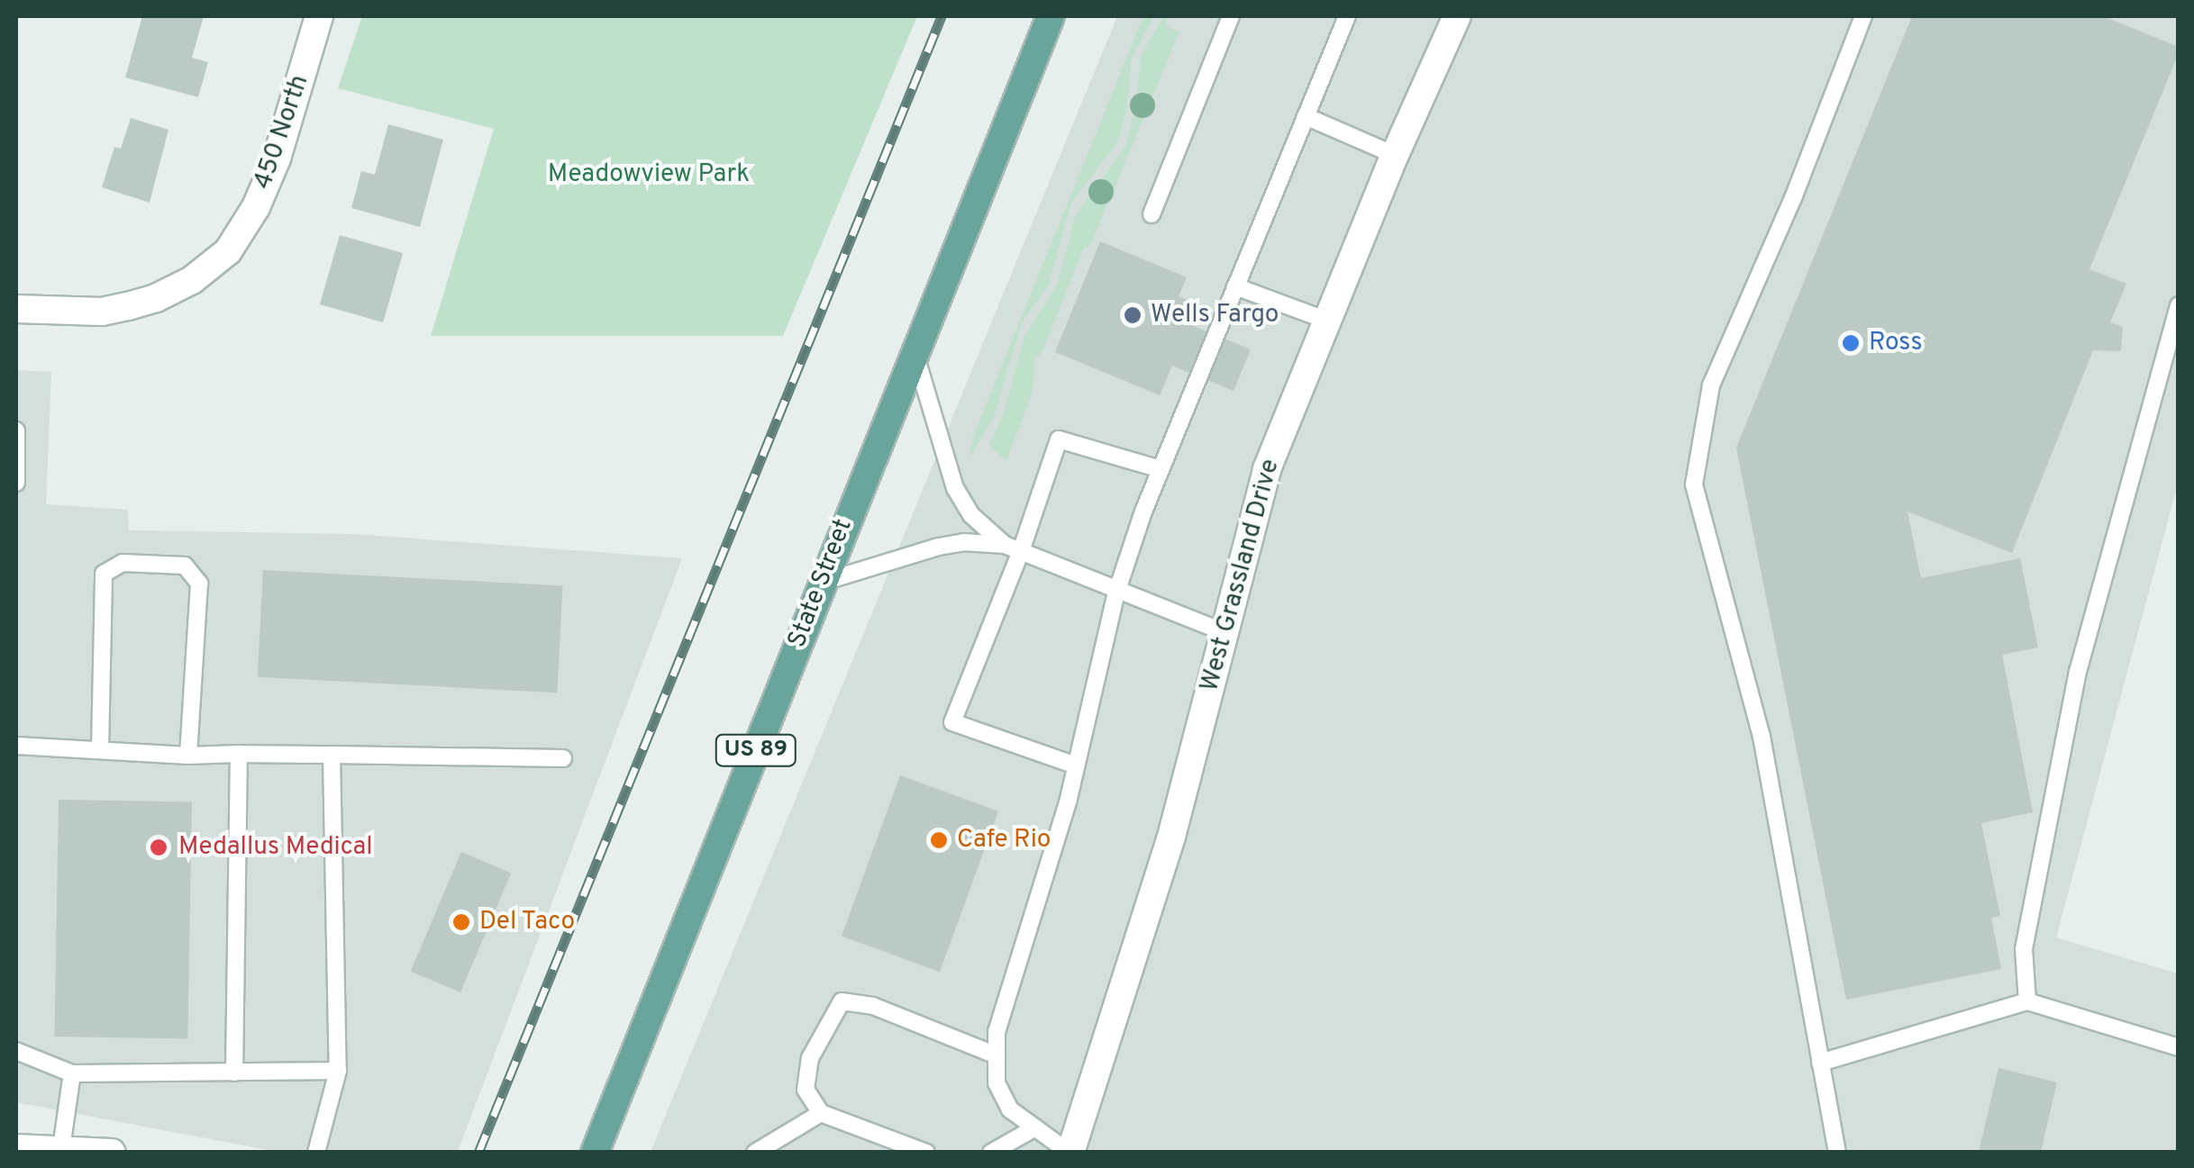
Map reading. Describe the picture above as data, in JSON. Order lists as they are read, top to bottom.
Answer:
{
  "streets": {
    "main road": ["State Street", "US 89"],
    "street": ["450 North", "West Grassland Drive"]
  },
  "parks": ["Meadowview Park"],
  "places": [
    "Wells Fargo",
    "Ross",
    "Cafe Rio",
    "Medallus Medical",
    "Del Taco"
  ]
}
